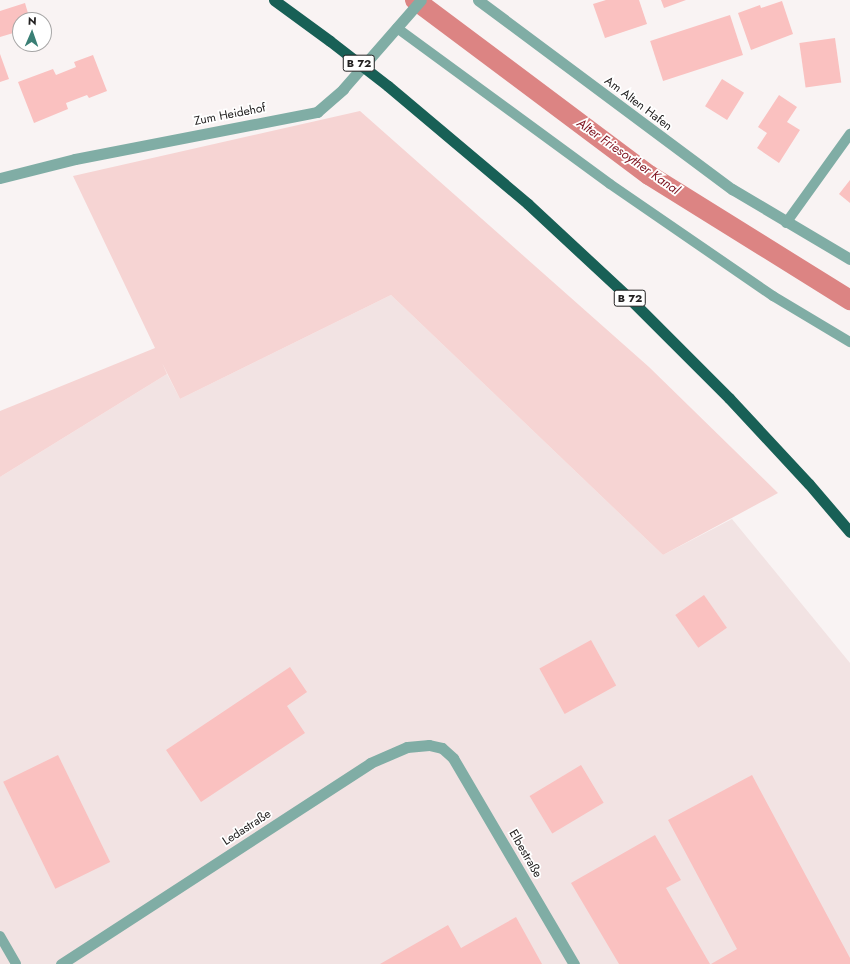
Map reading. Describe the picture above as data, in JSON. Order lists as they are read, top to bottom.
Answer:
{
  "streets": {
    "highway": ["B 72"],
    "street": [
      "Am Alten Hafen",
      "Zum Heidehof",
      "Ledastraße",
      "Elbestraße"
    ]
  },
  "crossings": [
    ["Ledastraße", "Elbestraße"]
  ],
  "water": ["Alter Friesoyther Kanal"],
  "north": "top"
}
